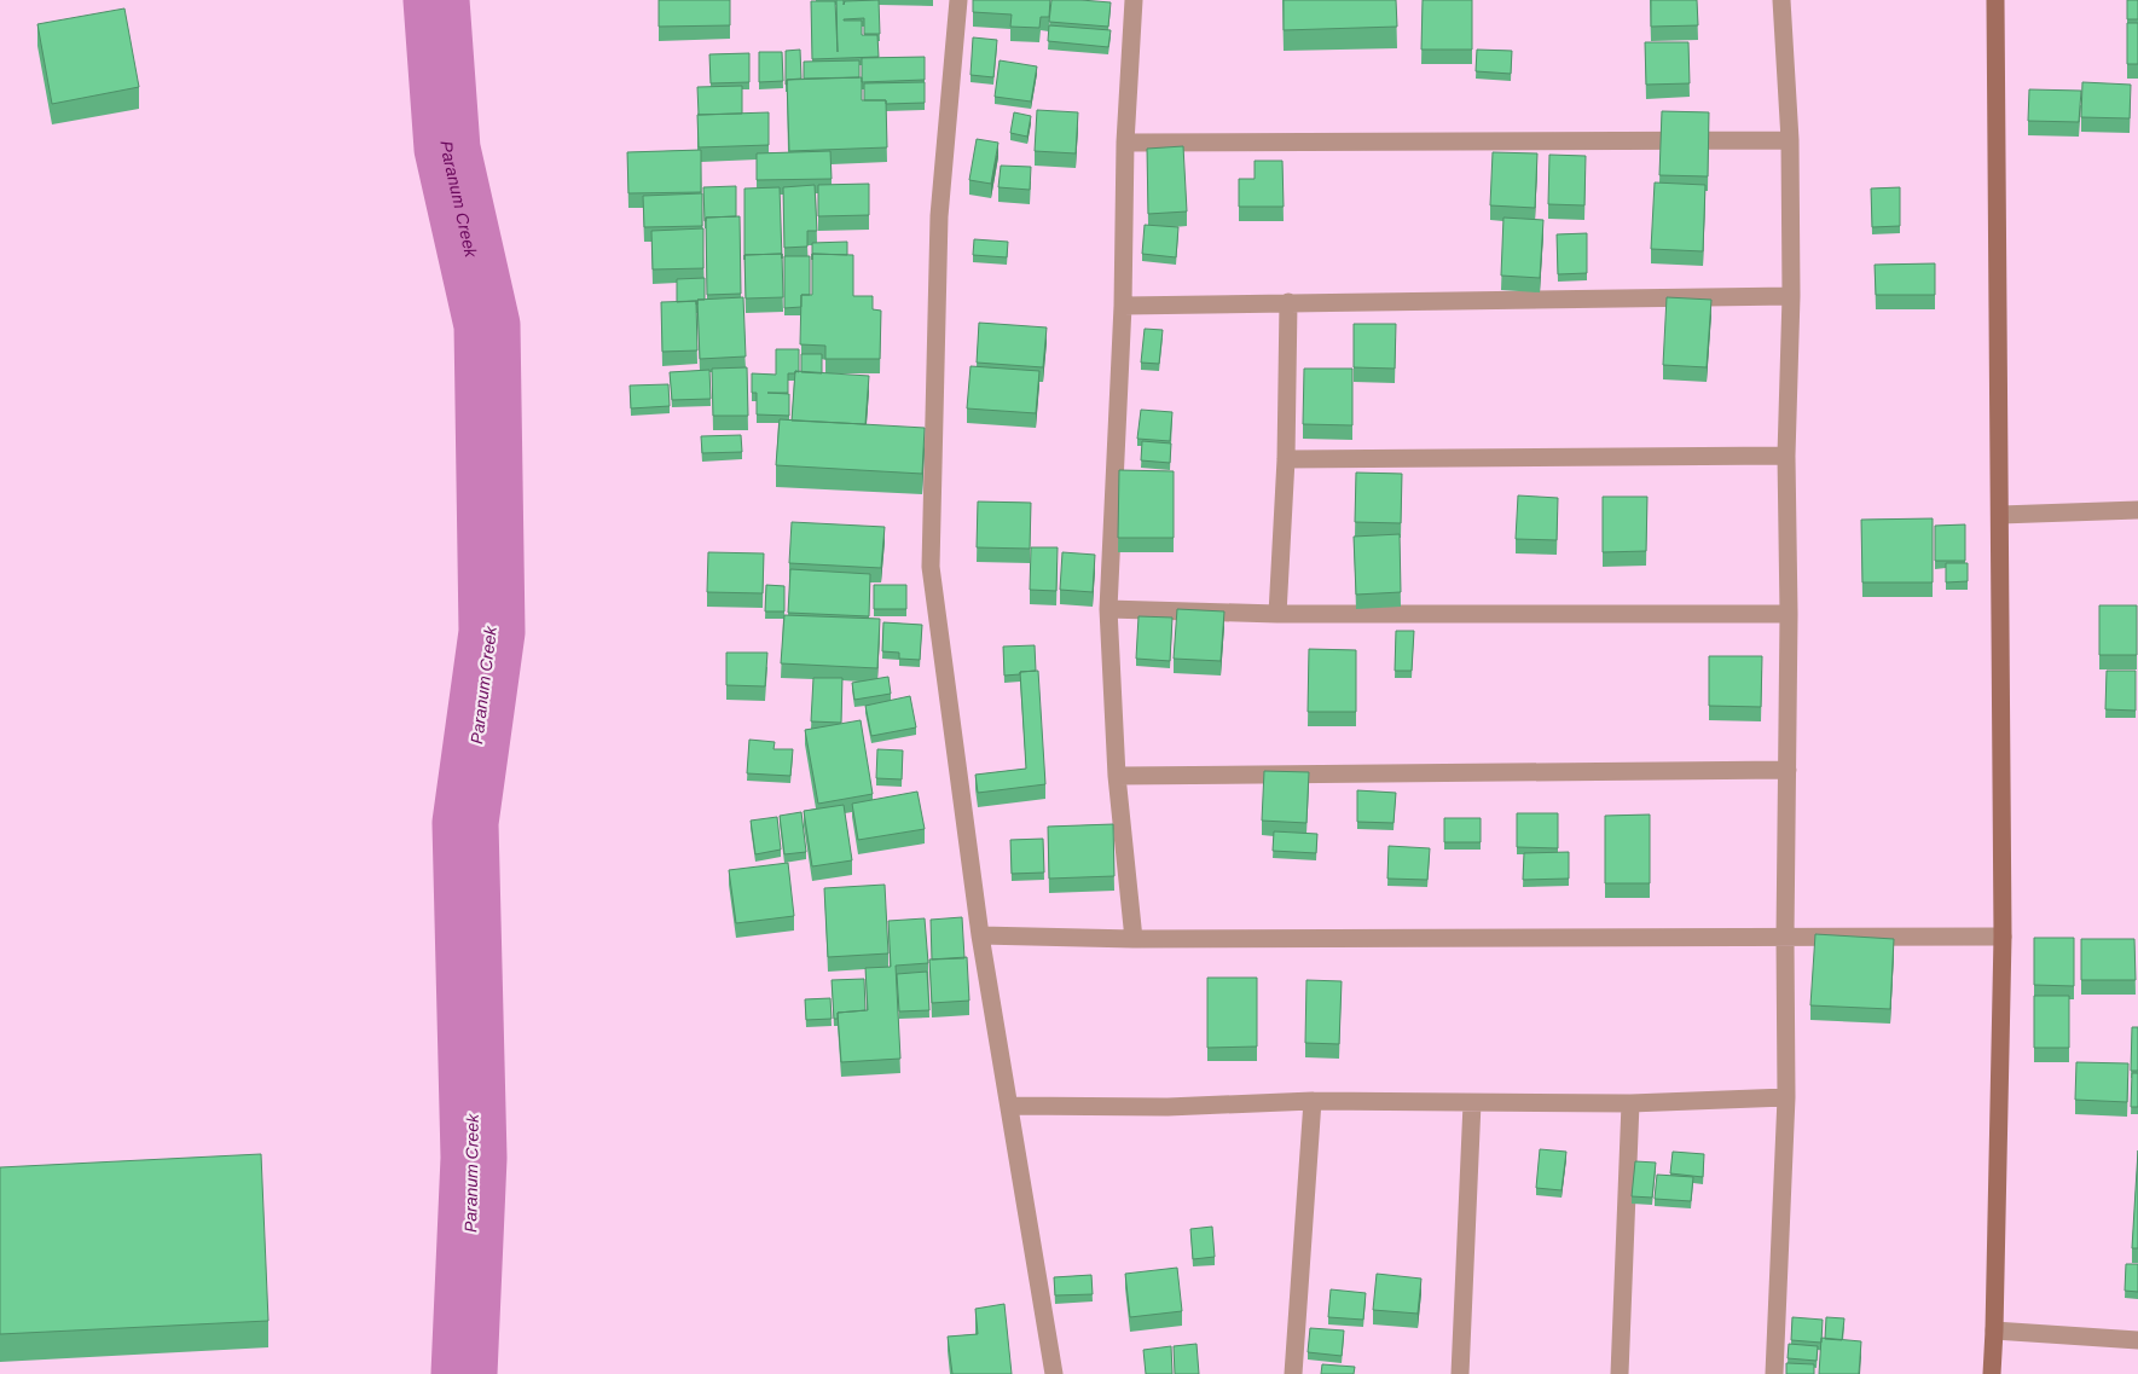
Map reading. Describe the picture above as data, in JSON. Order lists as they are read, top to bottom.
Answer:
{
  "water": ["Paranum Creek"]
}
